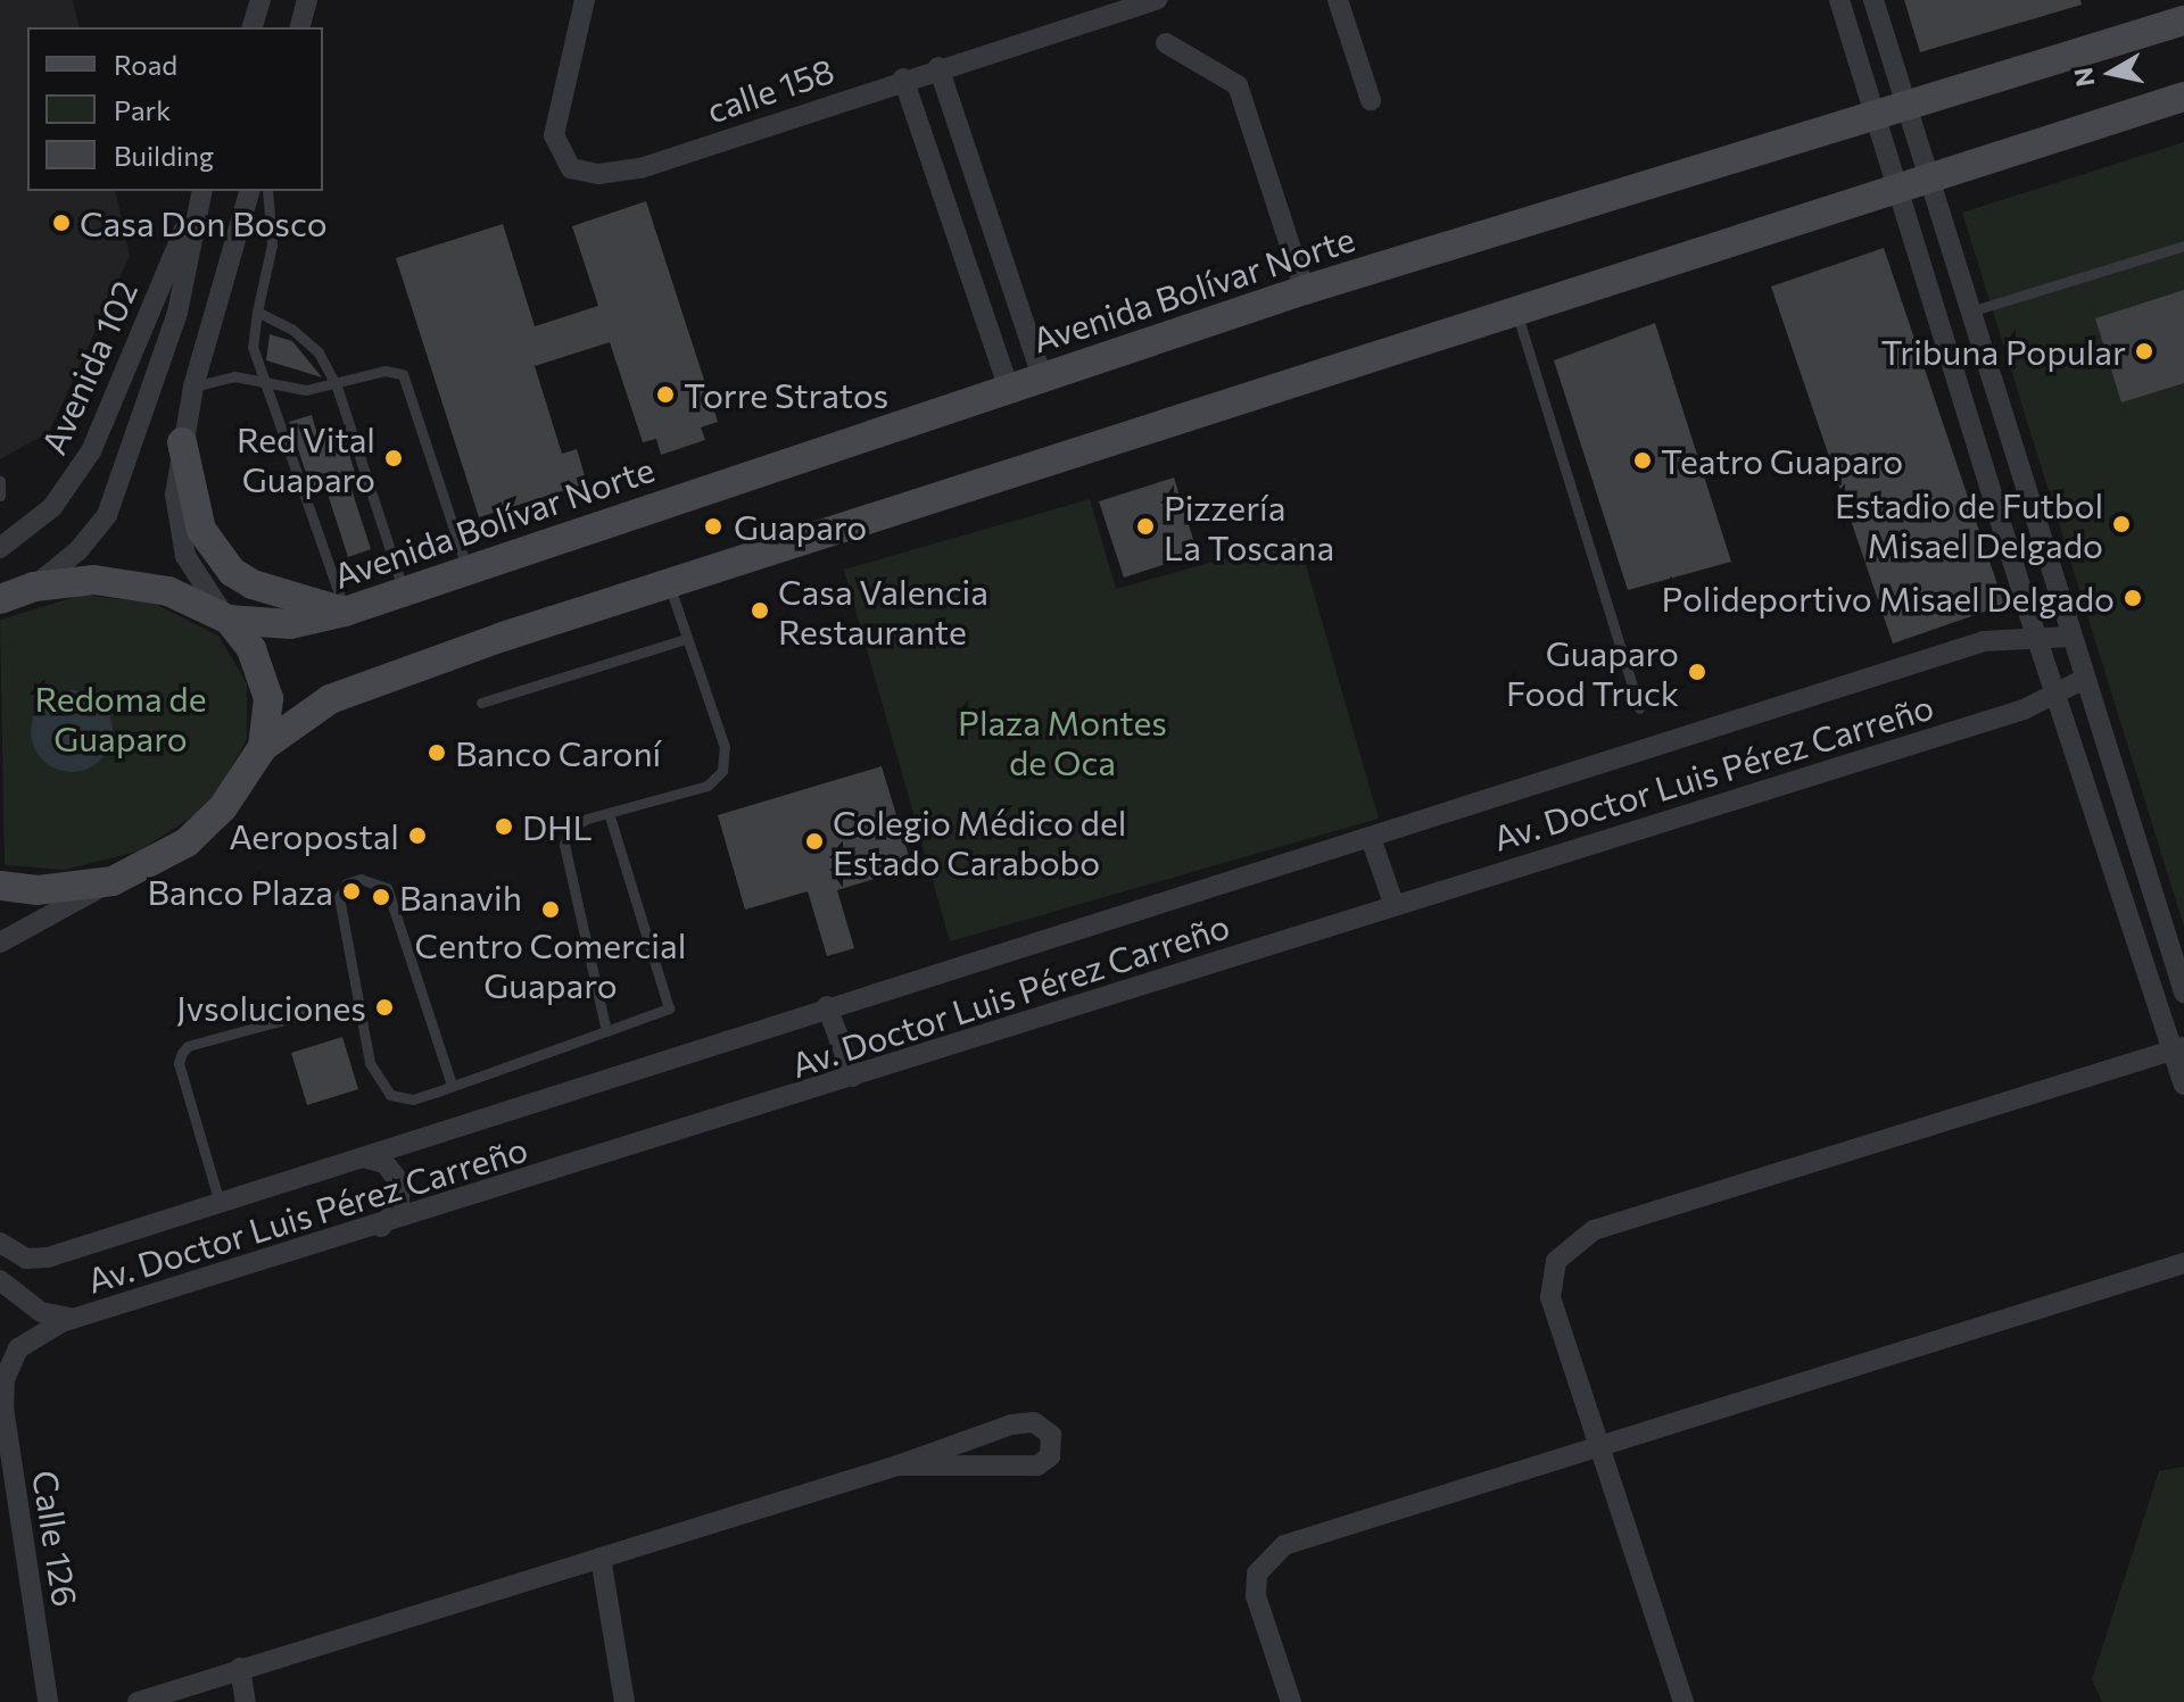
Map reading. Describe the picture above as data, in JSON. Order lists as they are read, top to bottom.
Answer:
{
  "streets": {
    "main road": ["Avenida Bolívar Norte"],
    "street": [
      "calle 158",
      "Avenida 102",
      "Av. Doctor Luis Pérez Carreño",
      "Calle 126"
    ]
  },
  "crossings": [
    ["Av. Doctor Luis Pérez Carreño", "Calle 126"]
  ],
  "parks": ["Redoma de Guaparo", "Plaza Montes de Oca"],
  "places": [
    "Casa Don Bosco",
    "Tribuna Popular",
    "Torre Stratos",
    "Red Vital Guaparo",
    "Teatro Guaparo",
    "Estadio de Futbol Misael Delgado",
    "Guaparo",
    "Pizzería La Toscana",
    "Polideportivo Misael Delgado",
    "Casa Valencia Restaurante",
    "Guaparo Food Truck",
    "Banco Caroní",
    "DHL",
    "Aeropostal",
    "Colegio Médico del Estado Carabobo",
    "Banco Plaza",
    "Banavih",
    "Centro Comercial Guaparo",
    "Jvsoluciones"
  ],
  "legend": ["Road", "Park", "Building"],
  "north": "left"
}
